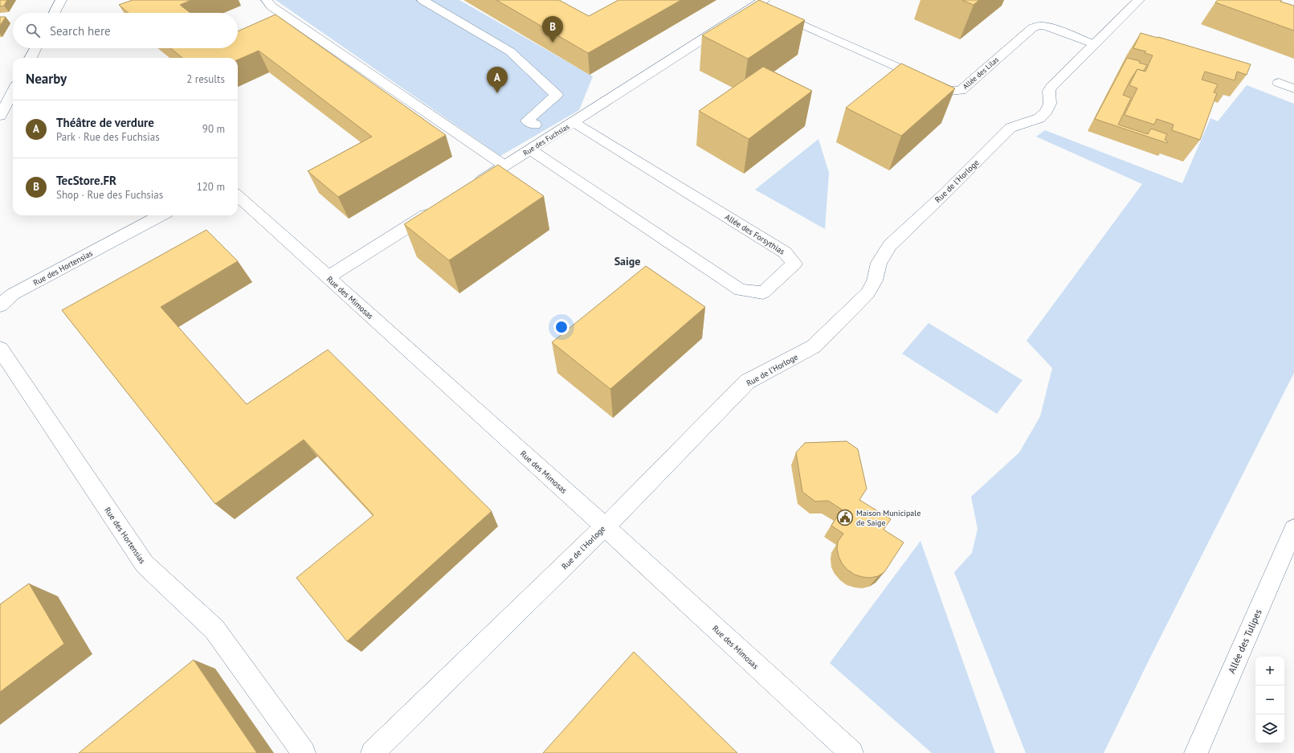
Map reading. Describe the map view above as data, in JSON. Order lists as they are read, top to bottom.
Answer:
{
  "streets": {
    "street": [
      "Allée des Lilas",
      "Rue des Fuchsias",
      "Rue de l'Horloge",
      "Allée des Forsythias",
      "Rue des Hortensias",
      "Rue des Mimosas",
      "Allée des Tulipes"
    ]
  },
  "crossings": [
    ["Allée des Lilas", "Rue des Fuchsias"],
    ["Allée des Lilas", "Rue de l'Horloge"],
    ["Rue des Fuchsias", "Allée des Forsythias"],
    ["Rue de l'Horloge", "Rue des Mimosas"]
  ],
  "districts": ["Saige"],
  "places": {
    "public building": ["Maison Municipale de Saige"]
  },
  "page": {
    "search": "Search here",
    "pins": ["B", "A"],
    "heading": ["Nearby", "2 results"],
    "list": [
      {
        "mark": "A",
        "name": "Théâtre de verdure",
        "note": "Park · Rue des Fuchsias",
        "value": "90 m"
      },
      {
        "mark": "B",
        "name": "TecStore.FR",
        "note": "Shop · Rue des Fuchsias",
        "value": "120 m"
      }
    ],
    "map_buttons": ["+", "−"]
  }
}
